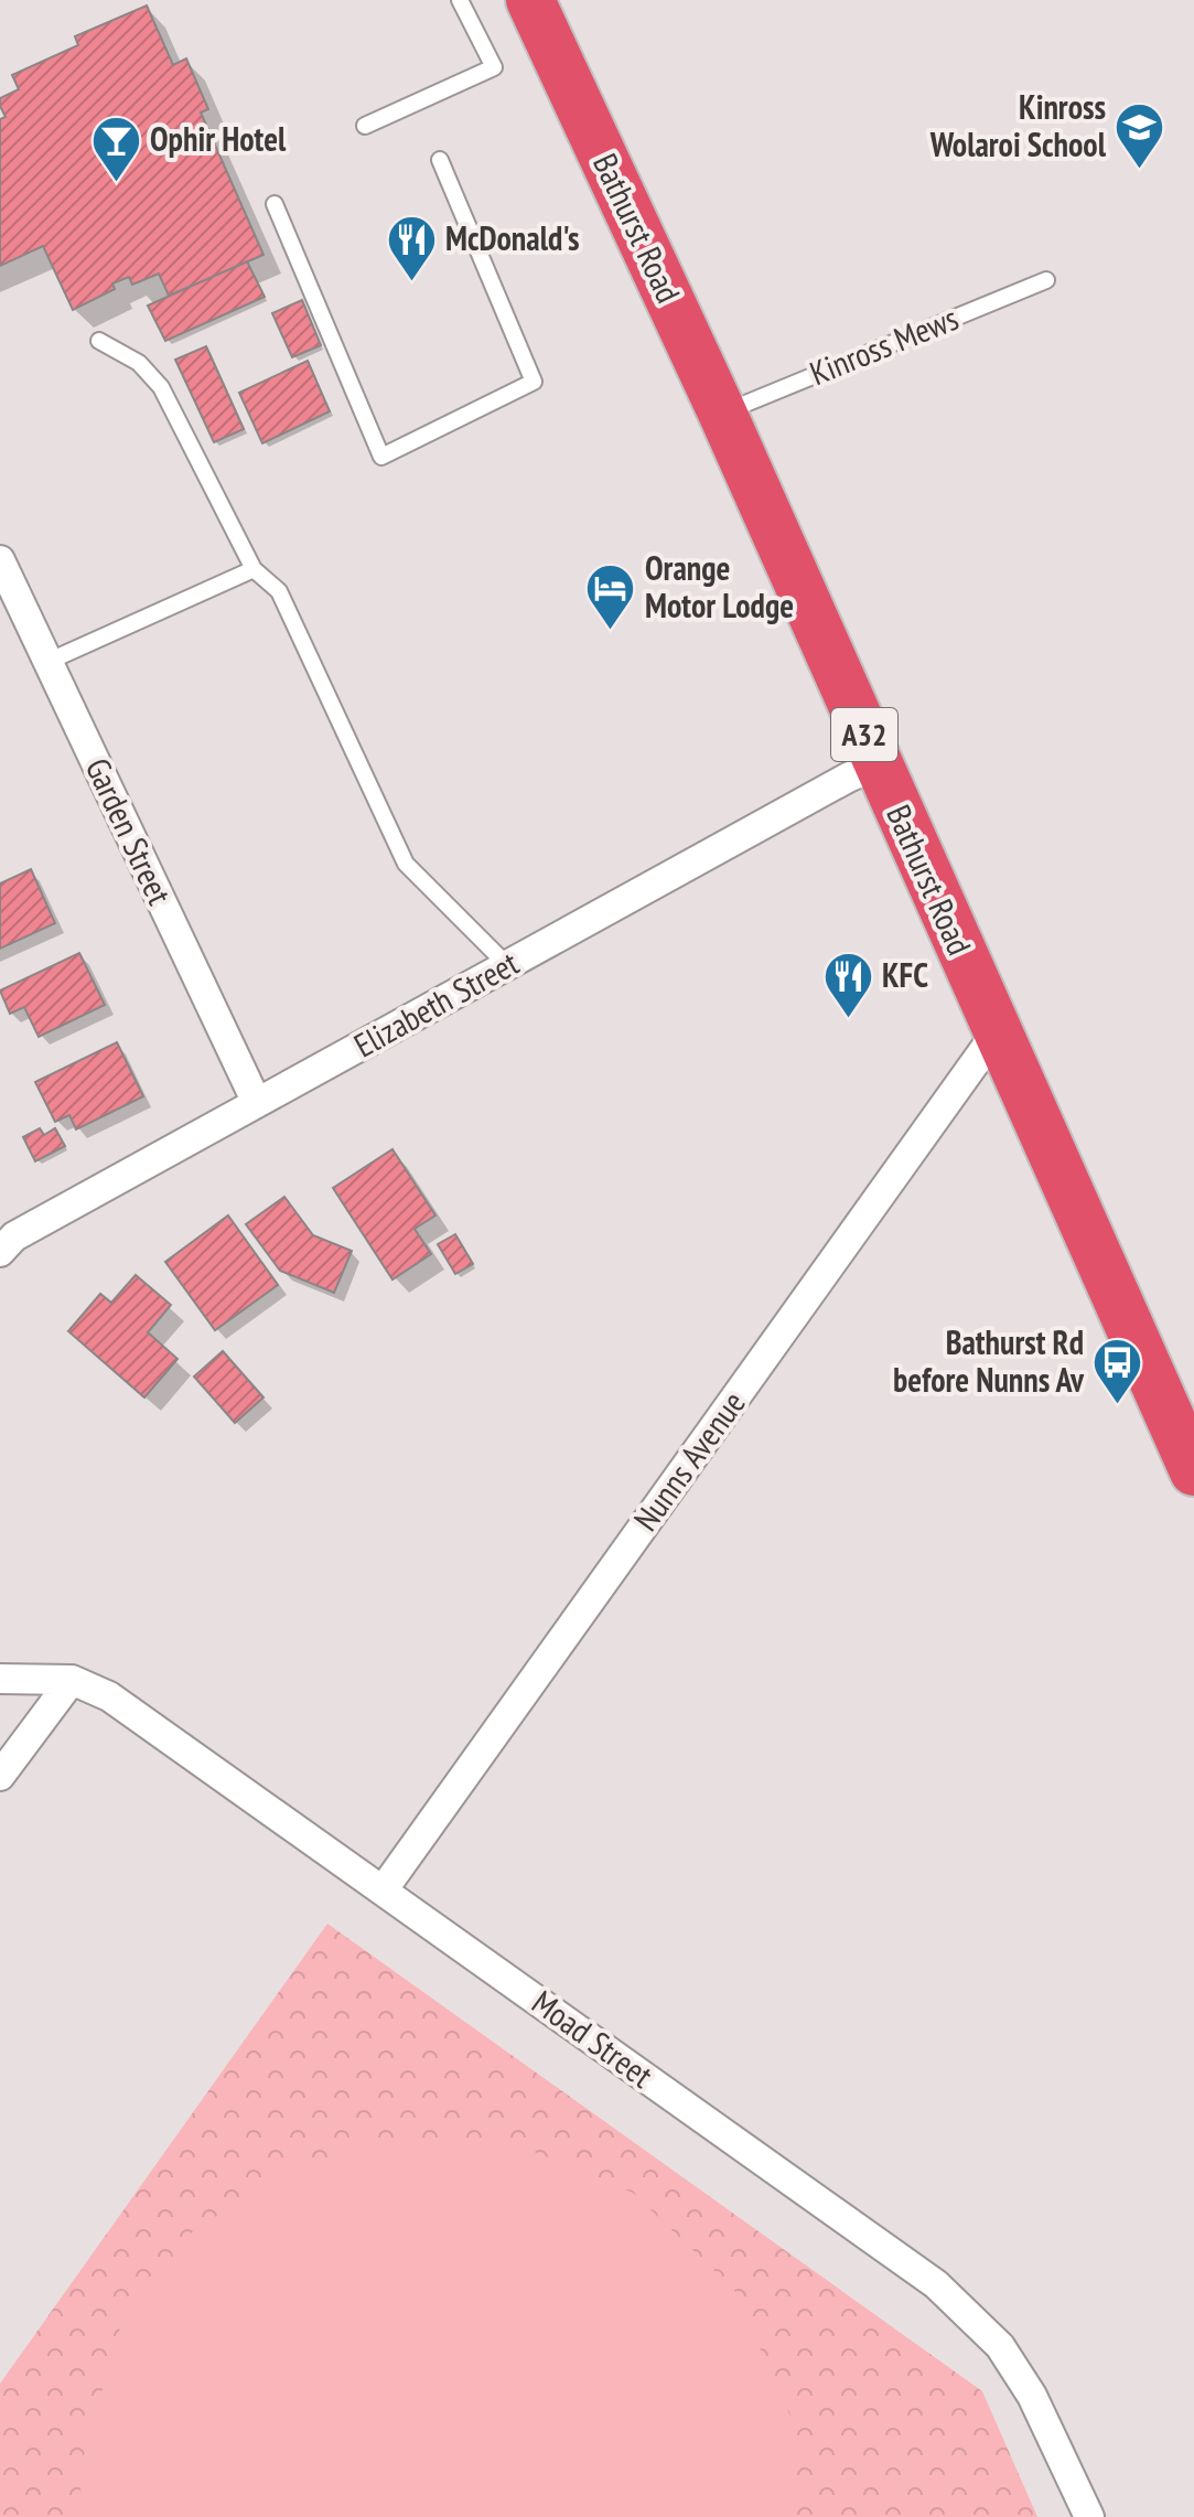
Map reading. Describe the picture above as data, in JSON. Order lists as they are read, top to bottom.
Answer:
{
  "streets": {
    "highway": ["Bathurst Road", "A32"],
    "street": [
      "Garden Street",
      "Elizabeth Street",
      "Nunns Avenue",
      "Moad Street"
    ],
    "lane": ["Kinross Mews"]
  },
  "crossings": [
    ["Bathurst Road", "Kinross Mews"],
    ["Bathurst Road", "Elizabeth Street"],
    ["Bathurst Road", "Nunns Avenue"],
    ["Garden Street", "Elizabeth Street"],
    ["Nunns Avenue", "Moad Street"]
  ],
  "places": {
    "school or university": ["Kinross Wolaroi School"],
    "bar": ["Ophir Hotel"],
    "restaurant": ["McDonald's", "KFC"],
    "hotel": ["Orange Motor Lodge"],
    "bus stop": ["Bathurst Rd before Nunns Av"]
  }
}
